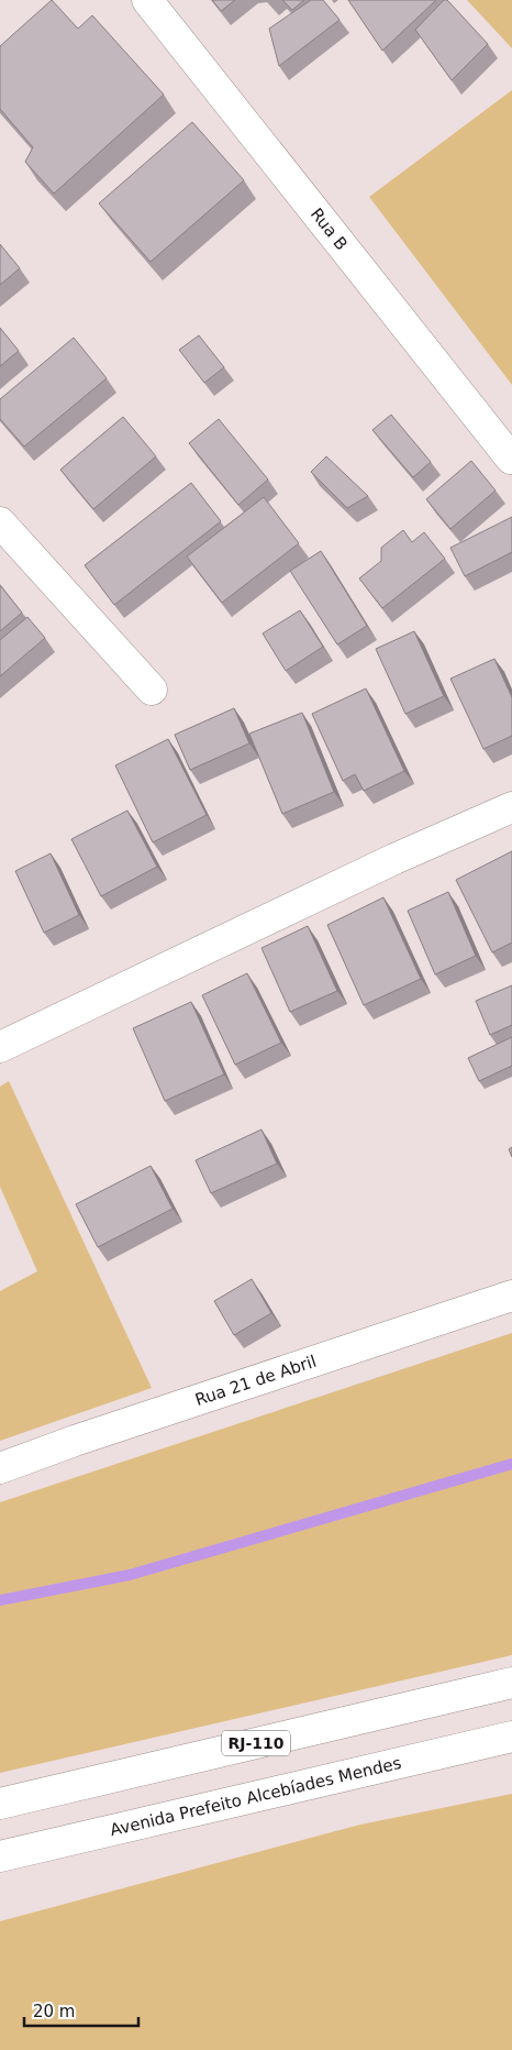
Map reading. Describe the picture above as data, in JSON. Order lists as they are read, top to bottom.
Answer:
{
  "streets": {
    "street": [
      "Rua B",
      "Rua 21 de Abril",
      "RJ-110",
      "Avenida Prefeito Alcebíades Mendes"
    ]
  },
  "scale_bar": "20 m"
}
